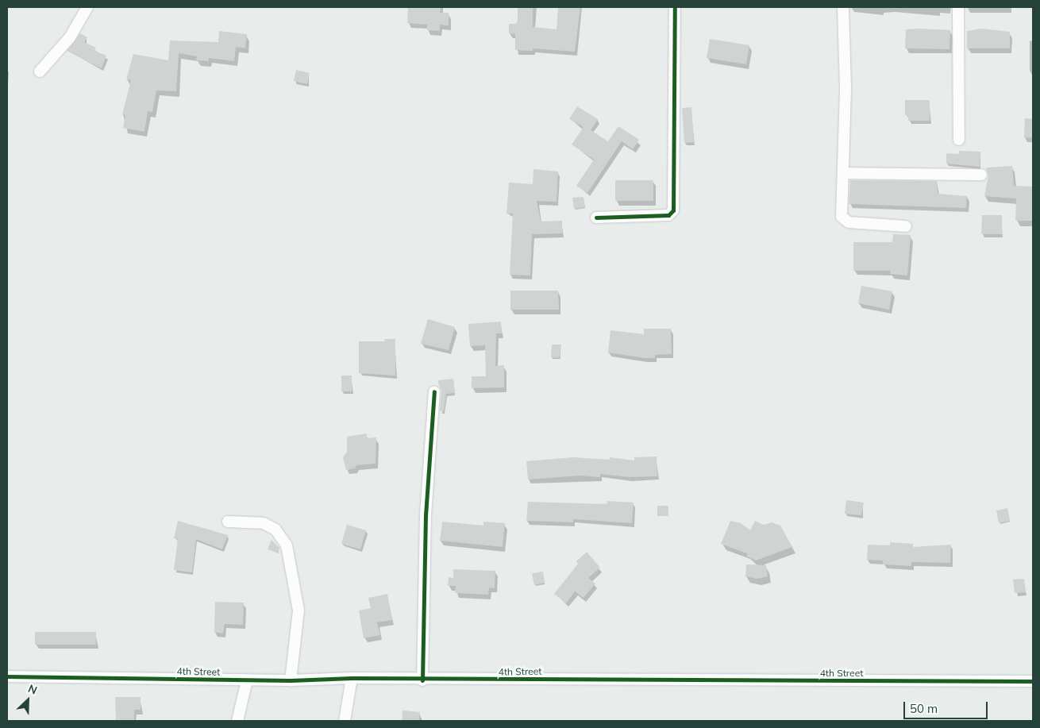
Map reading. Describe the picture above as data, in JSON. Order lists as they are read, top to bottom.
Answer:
{
  "streets": {
    "street": ["4th Street"]
  },
  "scale_bar": "50 m",
  "north": "top right"
}
